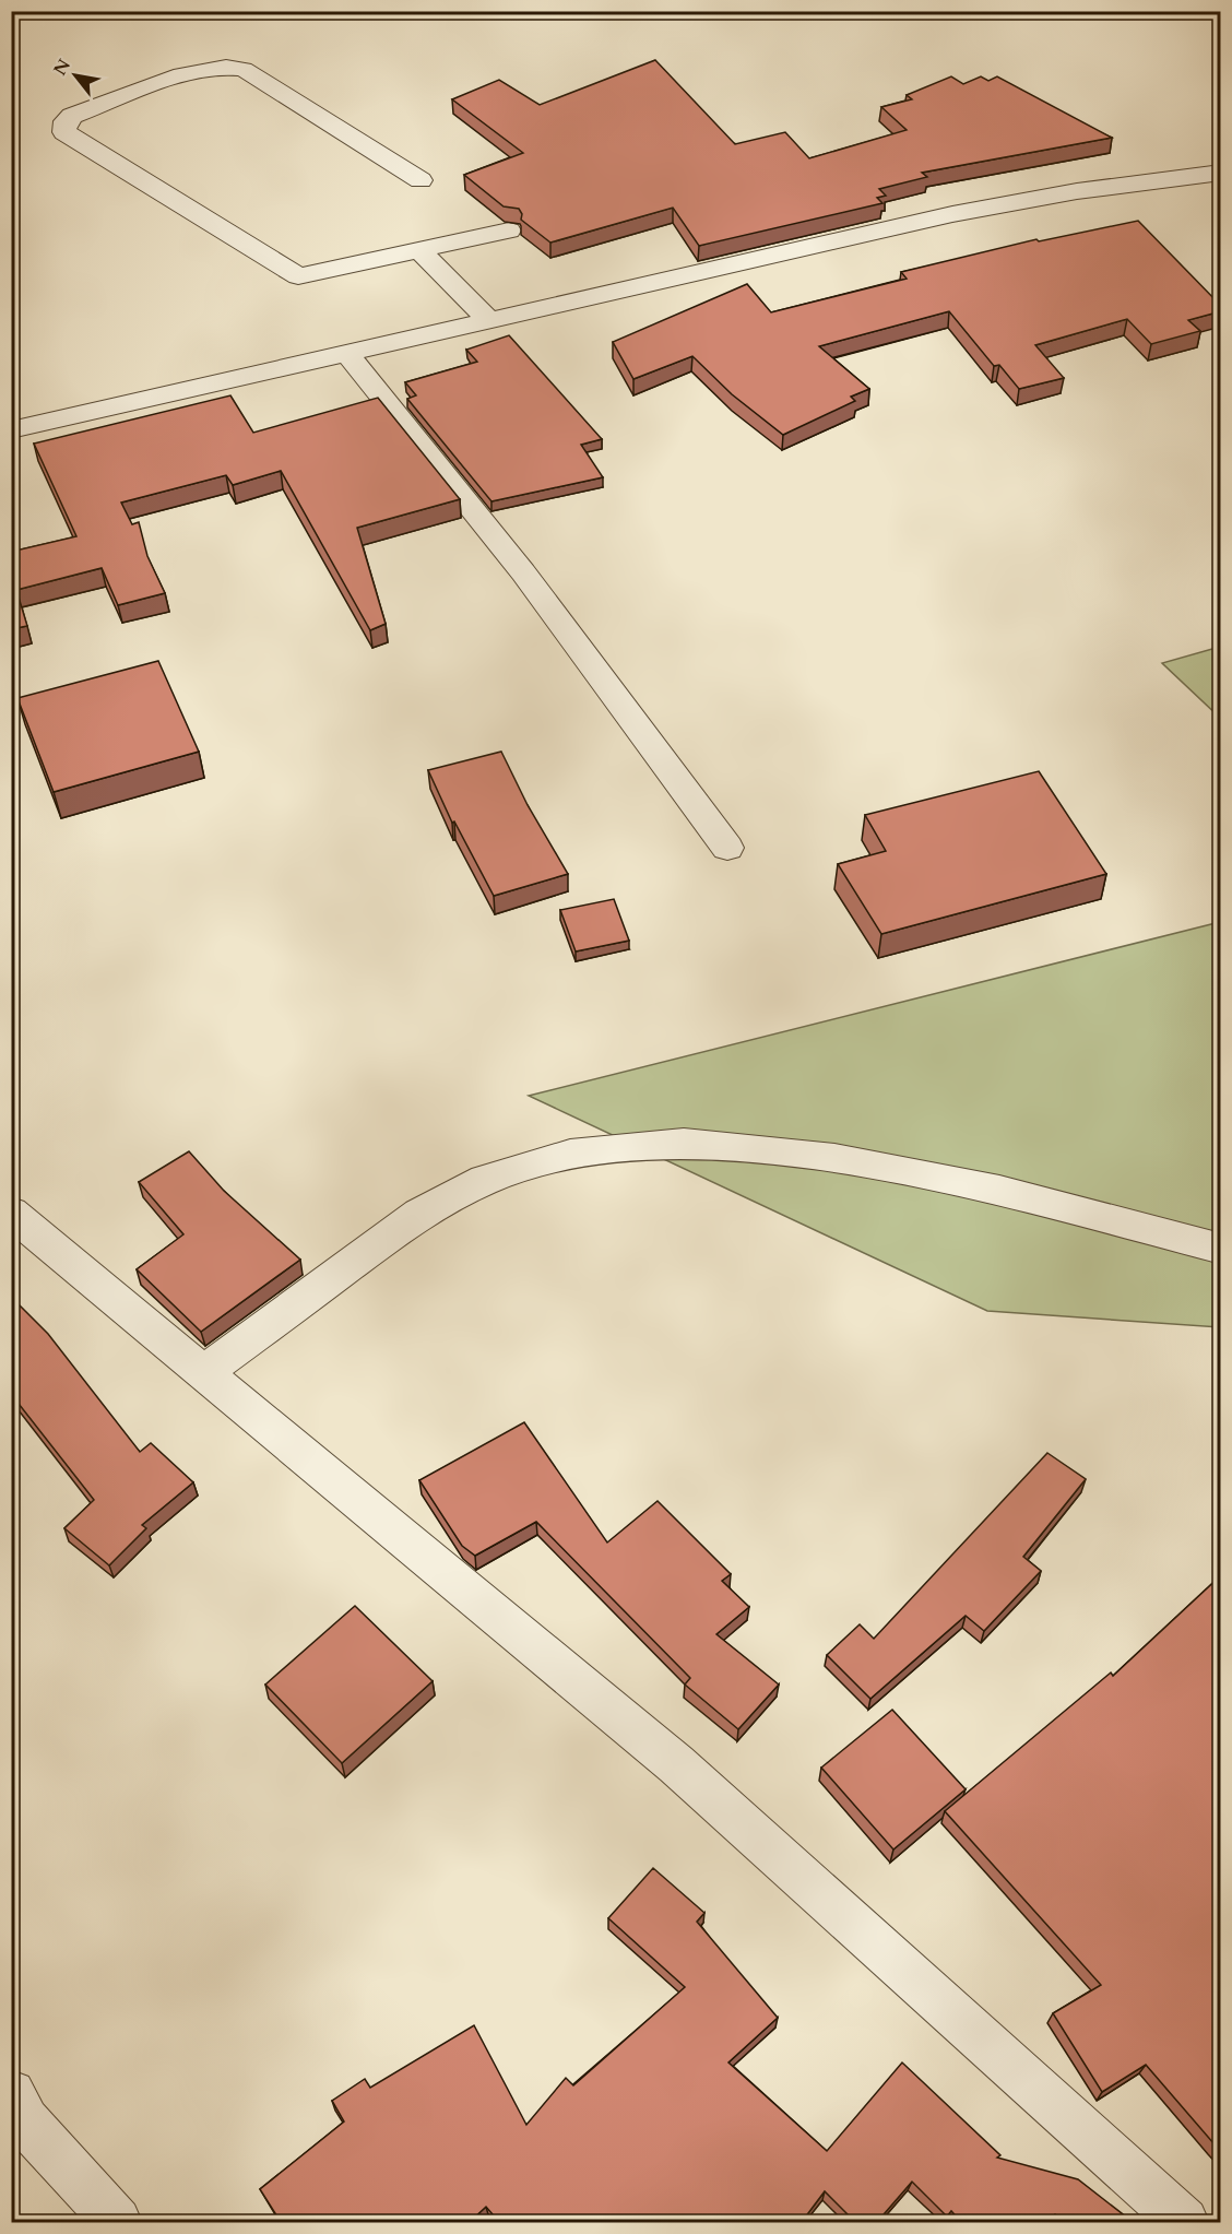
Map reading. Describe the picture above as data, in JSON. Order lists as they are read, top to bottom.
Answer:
{
  "north": "top left"
}
